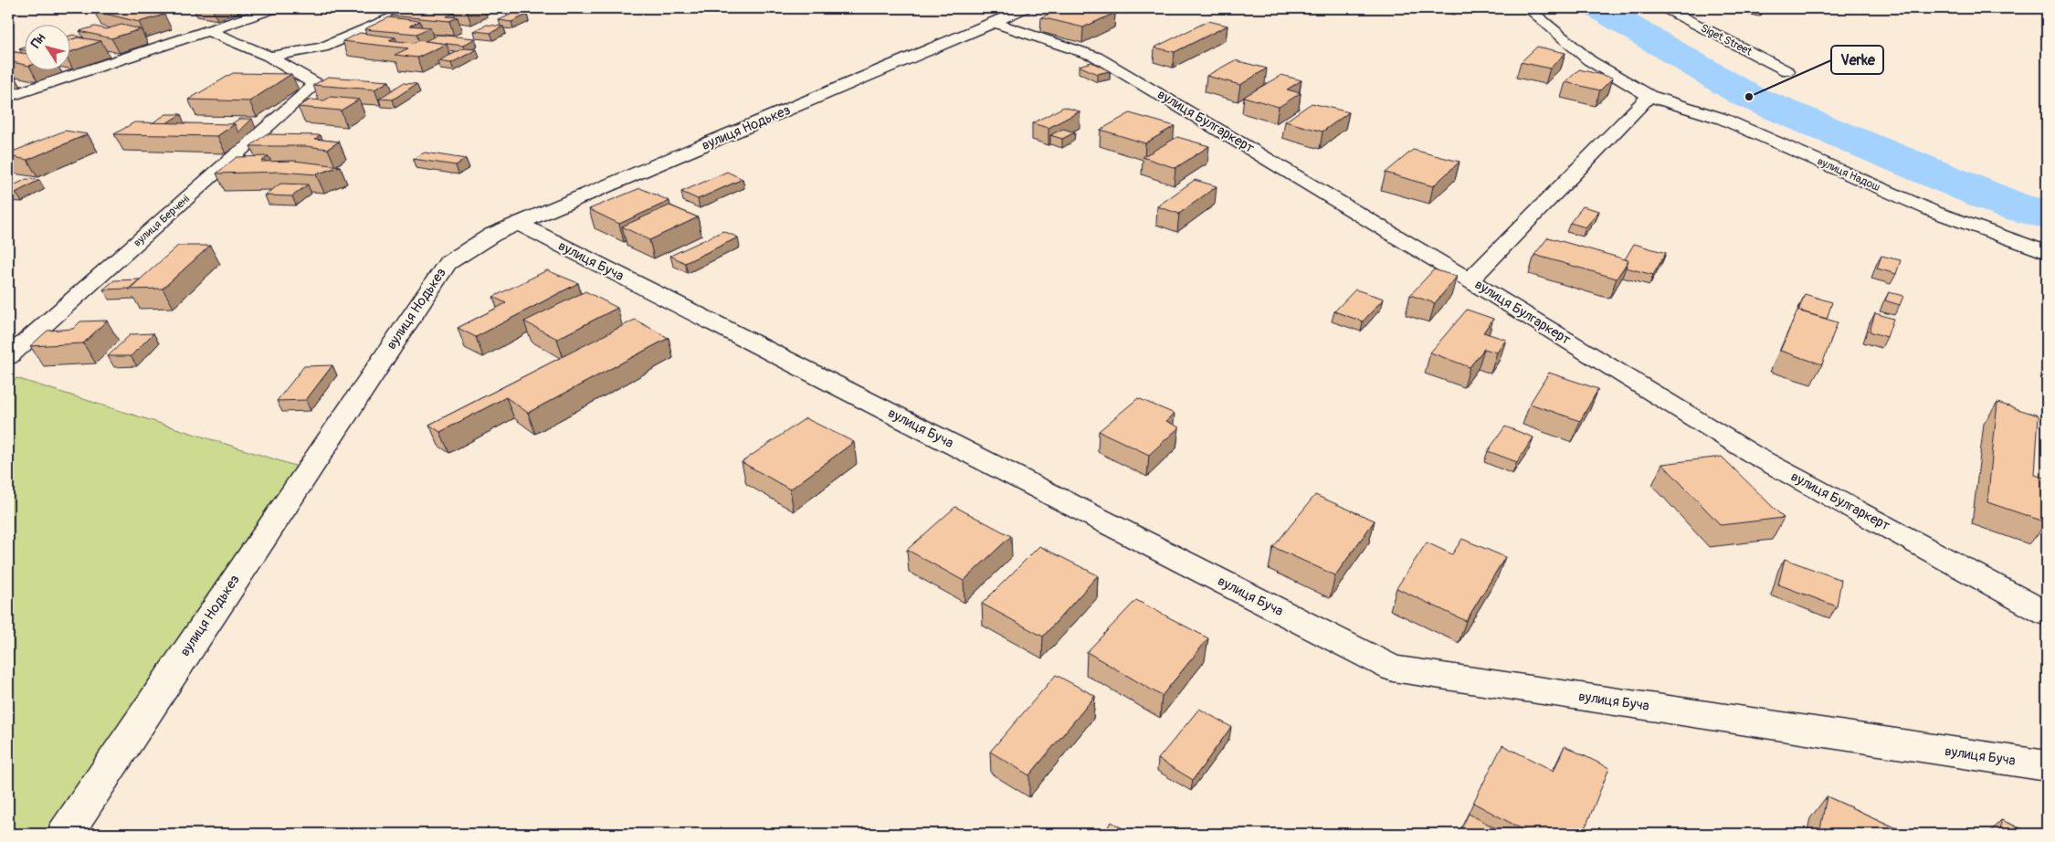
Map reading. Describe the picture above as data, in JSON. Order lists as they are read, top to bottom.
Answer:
{
  "streets": {
    "street": [
      "Siget Street",
      "вулиця Булгаркерт",
      "вулиця Нодькез",
      "вулиця Надош",
      "вулиця Берчені",
      "вулиця Буча"
    ]
  },
  "crossings": [
    ["вулиця Булгаркерт", "вулиця Нодькез"],
    ["вулиця Нодькез", "вулиця Буча"]
  ],
  "places": ["Verke"],
  "north": "top left"
}
